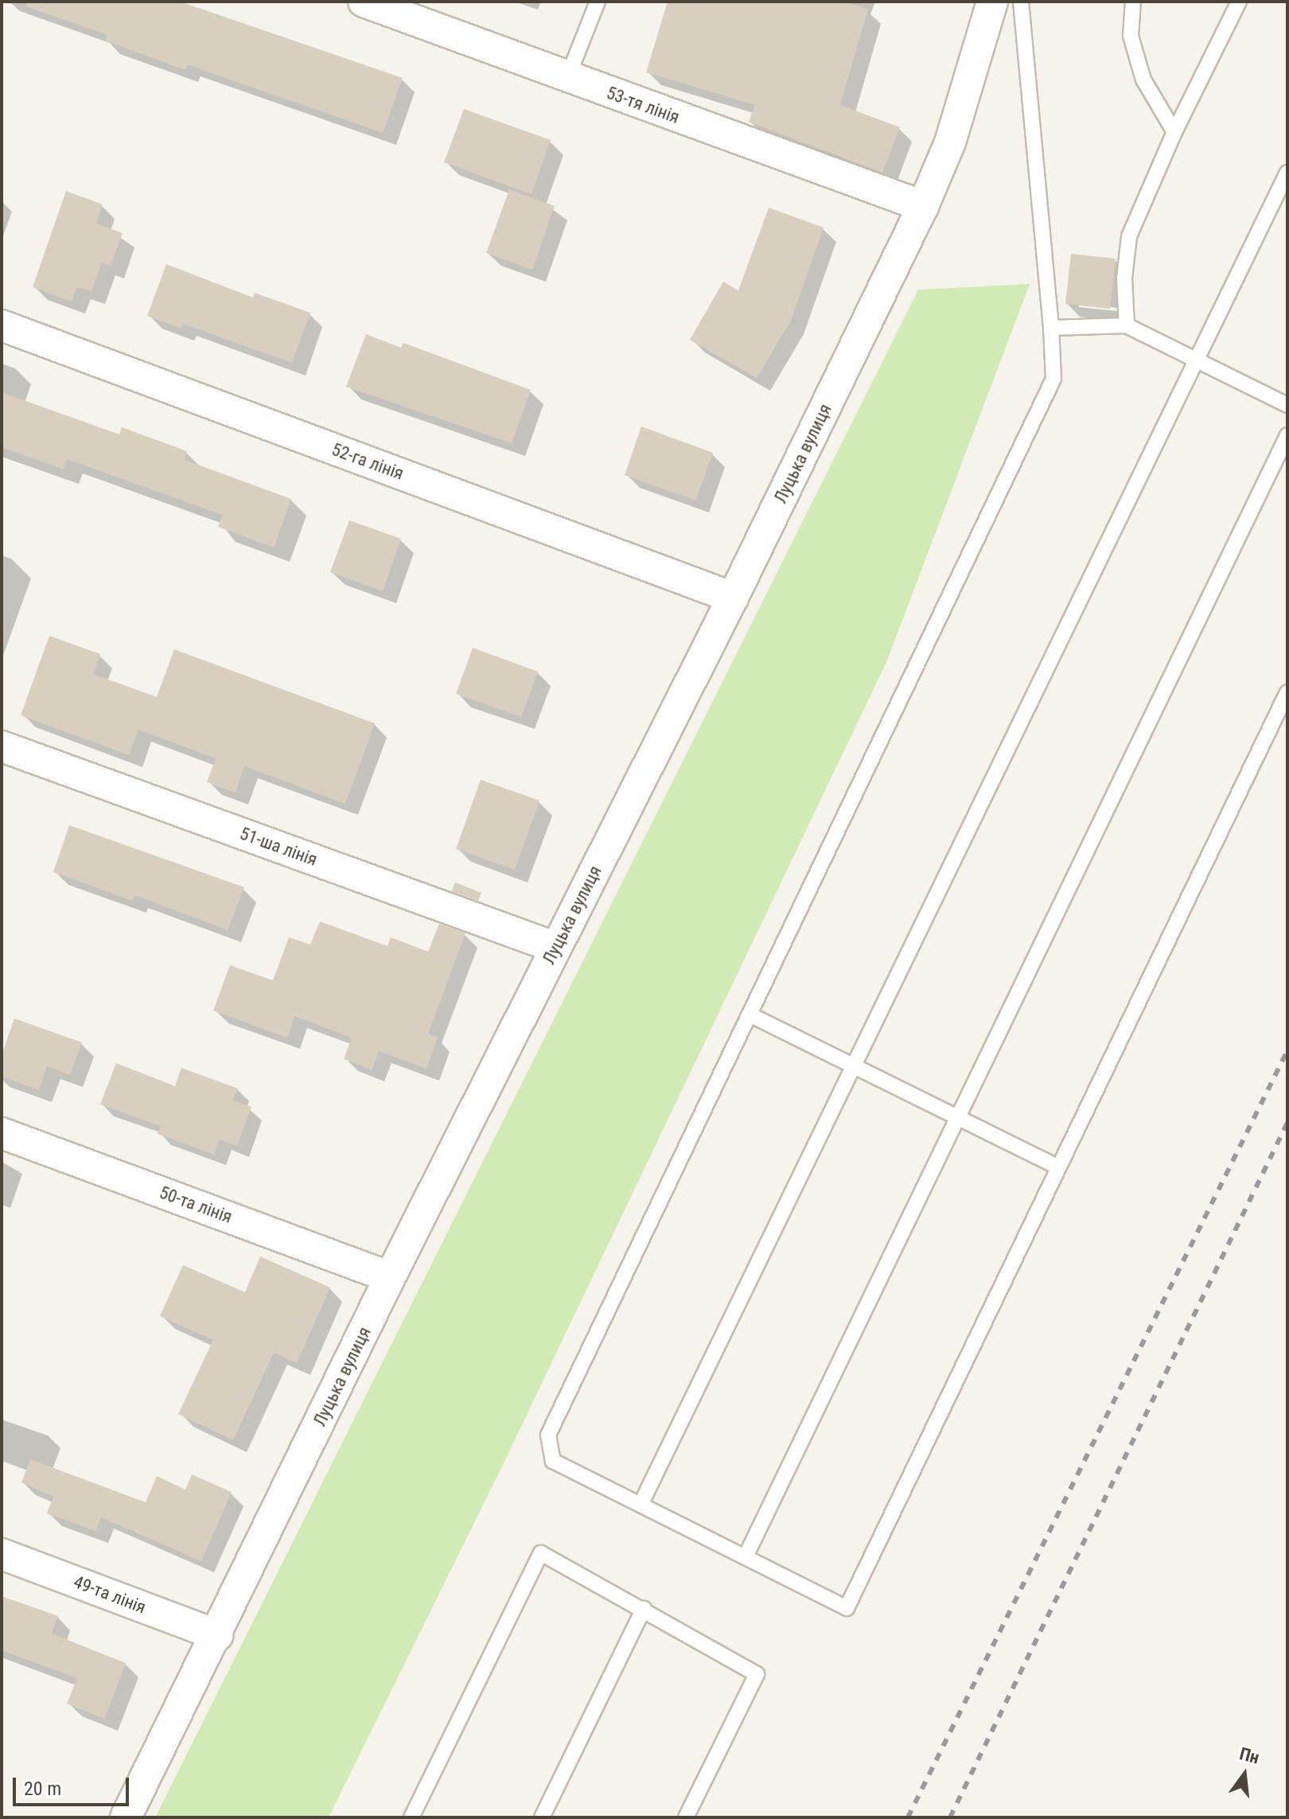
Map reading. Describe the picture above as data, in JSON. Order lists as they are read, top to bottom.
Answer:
{
  "streets": {
    "street": [
      "53-тя лінія",
      "Луцька вулиця",
      "52-га лінія",
      "51-ша лінія",
      "50-та лінія",
      "49-та лінія"
    ]
  },
  "crossings": [
    ["53-тя лінія", "Луцька вулиця"],
    ["Луцька вулиця", "52-га лінія"],
    ["Луцька вулиця", "51-ша лінія"],
    ["Луцька вулиця", "50-та лінія"],
    ["Луцька вулиця", "49-та лінія"]
  ],
  "scale_bar": "20 m",
  "north": "top"
}
